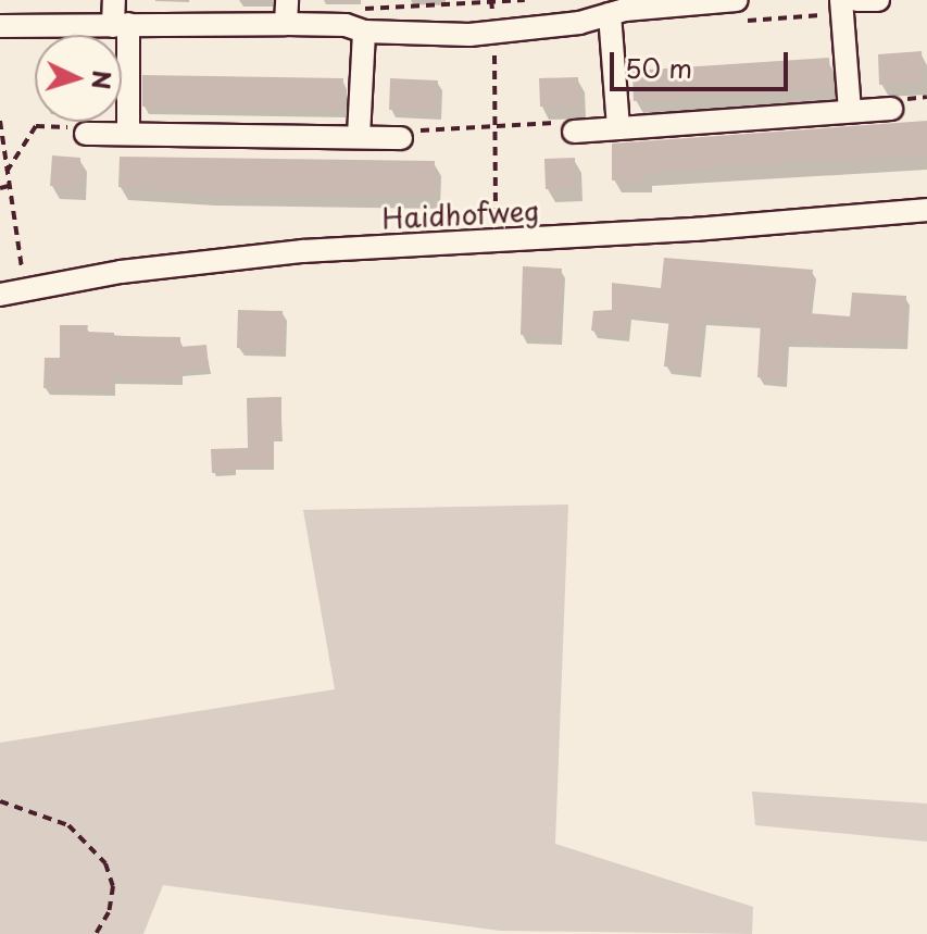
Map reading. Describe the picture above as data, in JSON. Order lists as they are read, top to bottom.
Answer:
{
  "streets": {
    "street": ["Haidhofweg"]
  },
  "scale_bar": "50 m",
  "north": "right"
}
